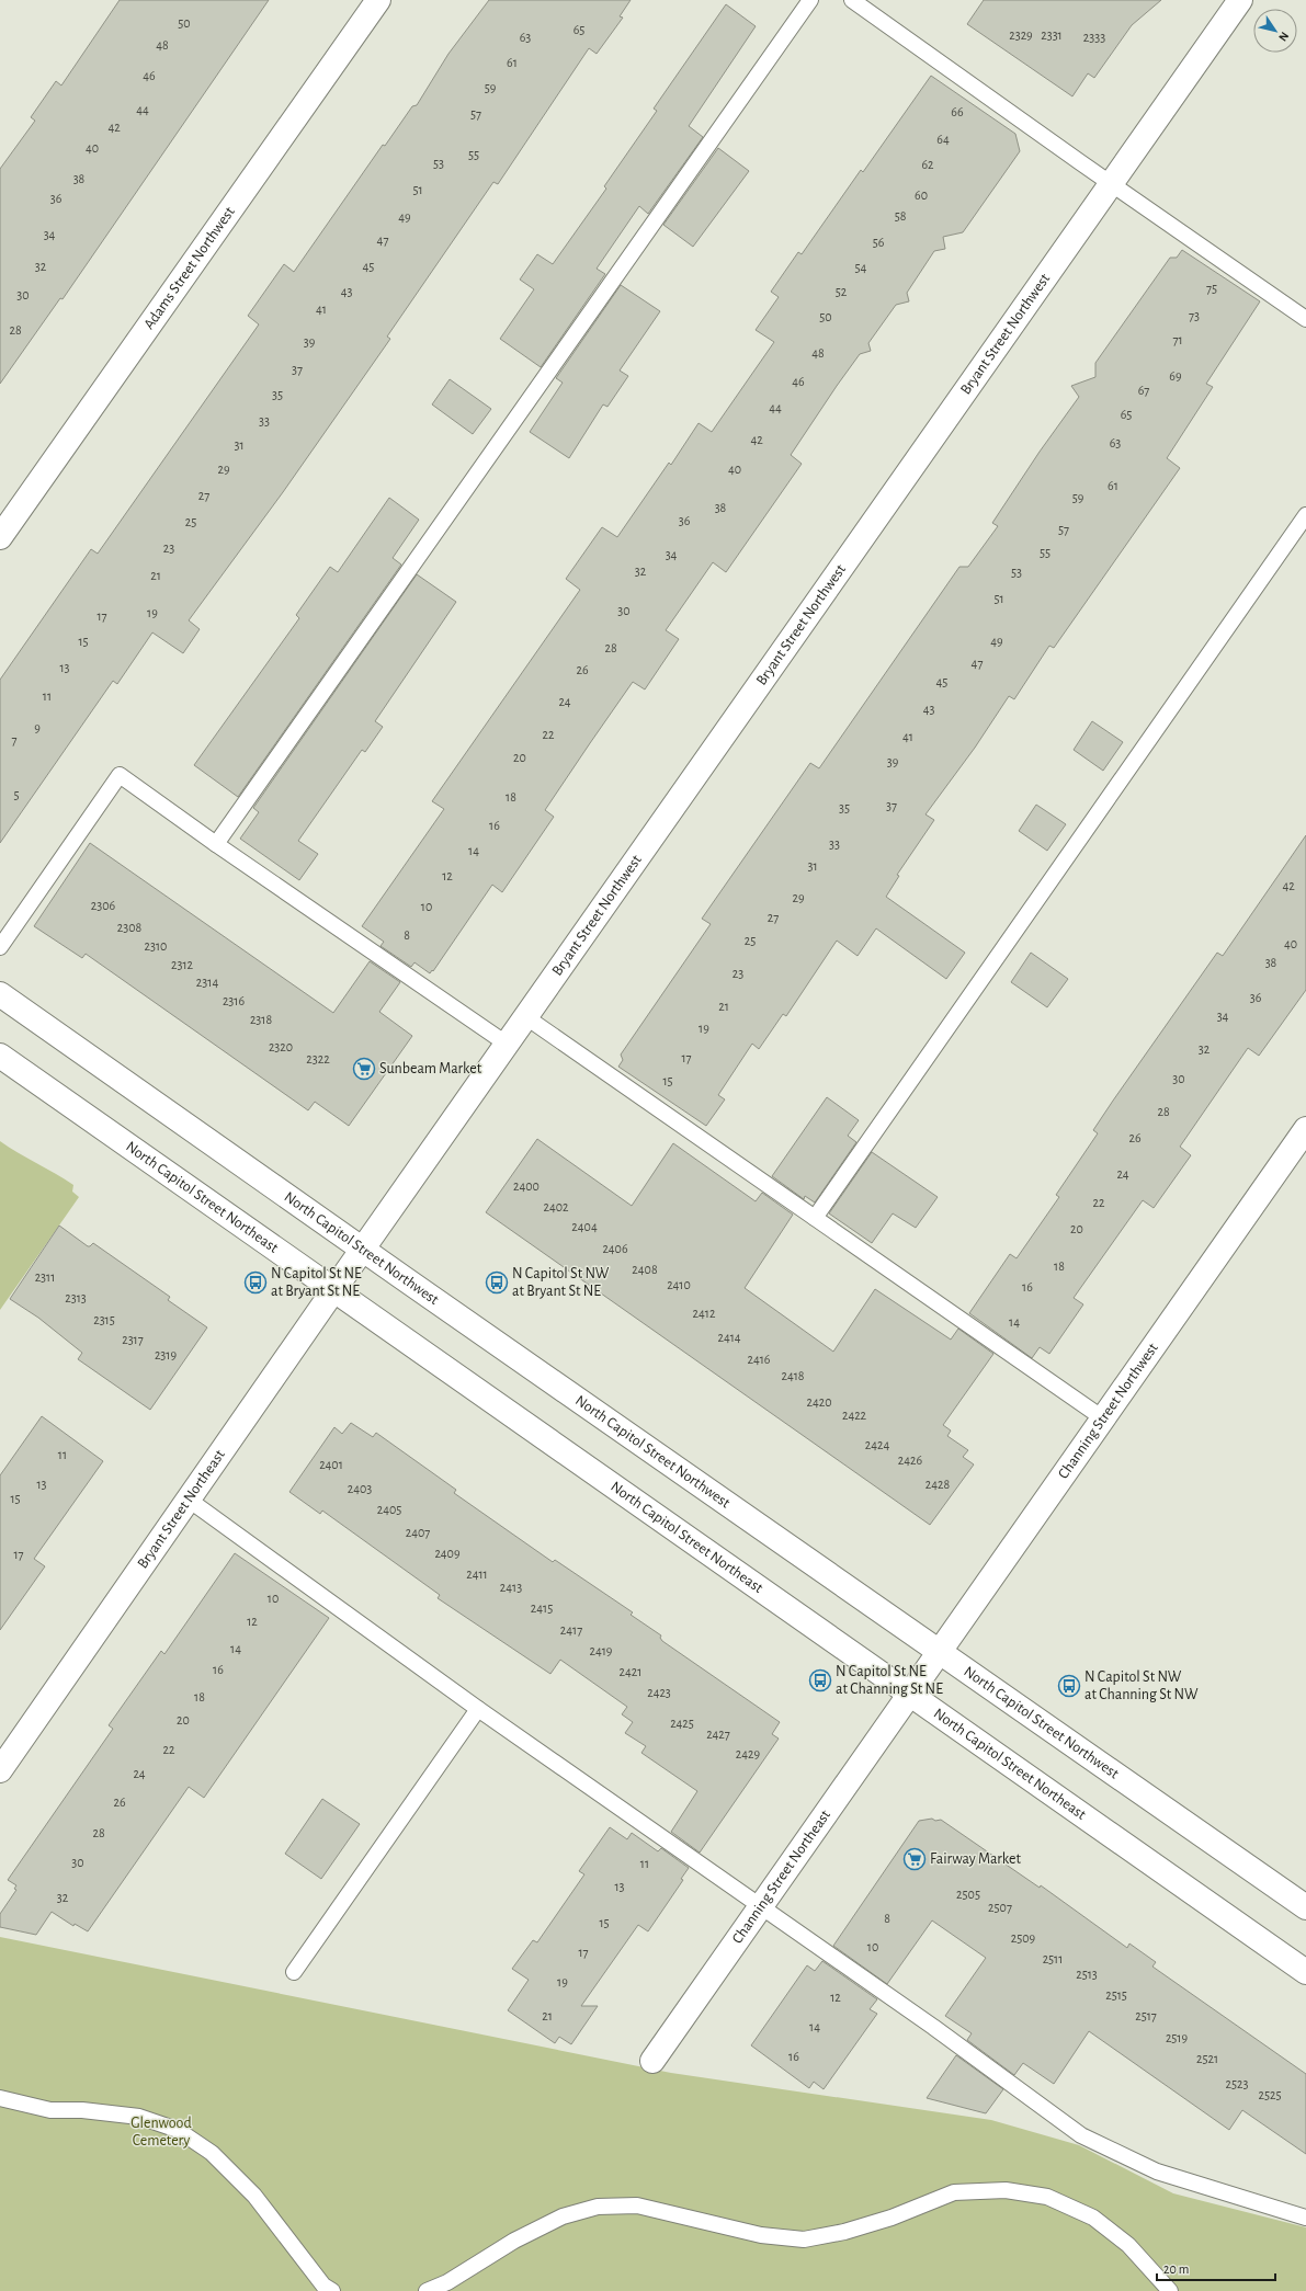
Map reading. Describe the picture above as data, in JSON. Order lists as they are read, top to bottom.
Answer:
{
  "streets": {
    "street": [
      "Adams Street Northwest",
      "Bryant Street Northwest",
      "North Capitol Street Northeast",
      "North Capitol Street Northwest",
      "Channing Street Northwest",
      "Bryant Street Northeast",
      "Channing Street Northeast"
    ]
  },
  "crossings": [
    ["Bryant Street Northwest", "North Capitol Street Northwest"],
    ["Bryant Street Northwest", "Bryant Street Northeast"],
    ["North Capitol Street Northeast", "Channing Street Northwest"],
    ["North Capitol Street Northeast", "Bryant Street Northeast"],
    ["North Capitol Street Northeast", "Channing Street Northeast"],
    ["North Capitol Street Northwest", "Channing Street Northwest"],
    ["North Capitol Street Northwest", "Bryant Street Northeast"],
    ["Channing Street Northwest", "Channing Street Northeast"]
  ],
  "parks": ["Glenwood Cemetery"],
  "places": {
    "supermarket": ["Sunbeam Market", "Fairway Market"],
    "bus stop": [
      "N Capitol St NE at Bryant St NE",
      "N Capitol St NW at Bryant St NE",
      "N Capitol St NE at Channing St NE",
      "N Capitol St NW at Channing St NW"
    ]
  },
  "house_numbers": [
    "50",
    "65",
    "2329",
    "2331",
    "63",
    "2333",
    "48",
    "61",
    "46",
    "59",
    "44",
    "66",
    "57",
    "42",
    "64",
    "40",
    "55",
    "53",
    "62",
    "38",
    "51",
    "60",
    "36",
    "58",
    "49",
    "34",
    "47",
    "56",
    "32",
    "45",
    "54",
    "75",
    "43",
    "52",
    "30",
    "41",
    "73",
    "50",
    "28",
    "71",
    "39",
    "48",
    "37",
    "69",
    "46",
    "67",
    "35",
    "44",
    "65",
    "33",
    "42",
    "63",
    "31",
    "29",
    "40",
    "61",
    "27",
    "59",
    "38",
    "36",
    "25",
    "57",
    "23",
    "55",
    "34",
    "32",
    "53",
    "21",
    "51",
    "30",
    "19",
    "17",
    "15",
    "49",
    "28",
    "47",
    "13",
    "26",
    "45",
    "11",
    "24",
    "43",
    "9",
    "22",
    "41",
    "7",
    "20",
    "39",
    "5",
    "18",
    "37",
    "35",
    "16",
    "33",
    "14",
    "31",
    "12",
    "42",
    "29",
    "2306",
    "10",
    "27",
    "2308",
    "8",
    "25",
    "40",
    "2310",
    "38",
    "2312",
    "23",
    "2314",
    "36",
    "2316",
    "21",
    "34",
    "2318",
    "19",
    "2320",
    "32",
    "17",
    "2322",
    "30",
    "15",
    "28",
    "26",
    "24",
    "2400",
    "22",
    "2402",
    "2404",
    "20",
    "2406",
    "18",
    "2408",
    "2311",
    "2410",
    "16",
    "2313",
    "2412",
    "2315",
    "14",
    "2414",
    "2317",
    "2319",
    "2416",
    "2418",
    "2420",
    "2422",
    "2424",
    "11",
    "2426",
    "2401",
    "13",
    "2428",
    "2403",
    "15",
    "2405",
    "2407",
    "2409",
    "17",
    "2411",
    "2413",
    "10",
    "2415",
    "12",
    "2417",
    "14",
    "2419",
    "16",
    "2421",
    "2423",
    "18",
    "20",
    "2425",
    "2427",
    "22",
    "2429",
    "24",
    "26",
    "28",
    "30",
    "11",
    "13",
    "2505",
    "32",
    "2507",
    "8",
    "15",
    "2509",
    "10",
    "17",
    "2511",
    "2513",
    "19",
    "2515",
    "12",
    "21",
    "2517",
    "14",
    "2519",
    "16",
    "2521",
    "2523",
    "2525"
  ],
  "scale_bar": "20 m",
  "north": "bottom right"
}
